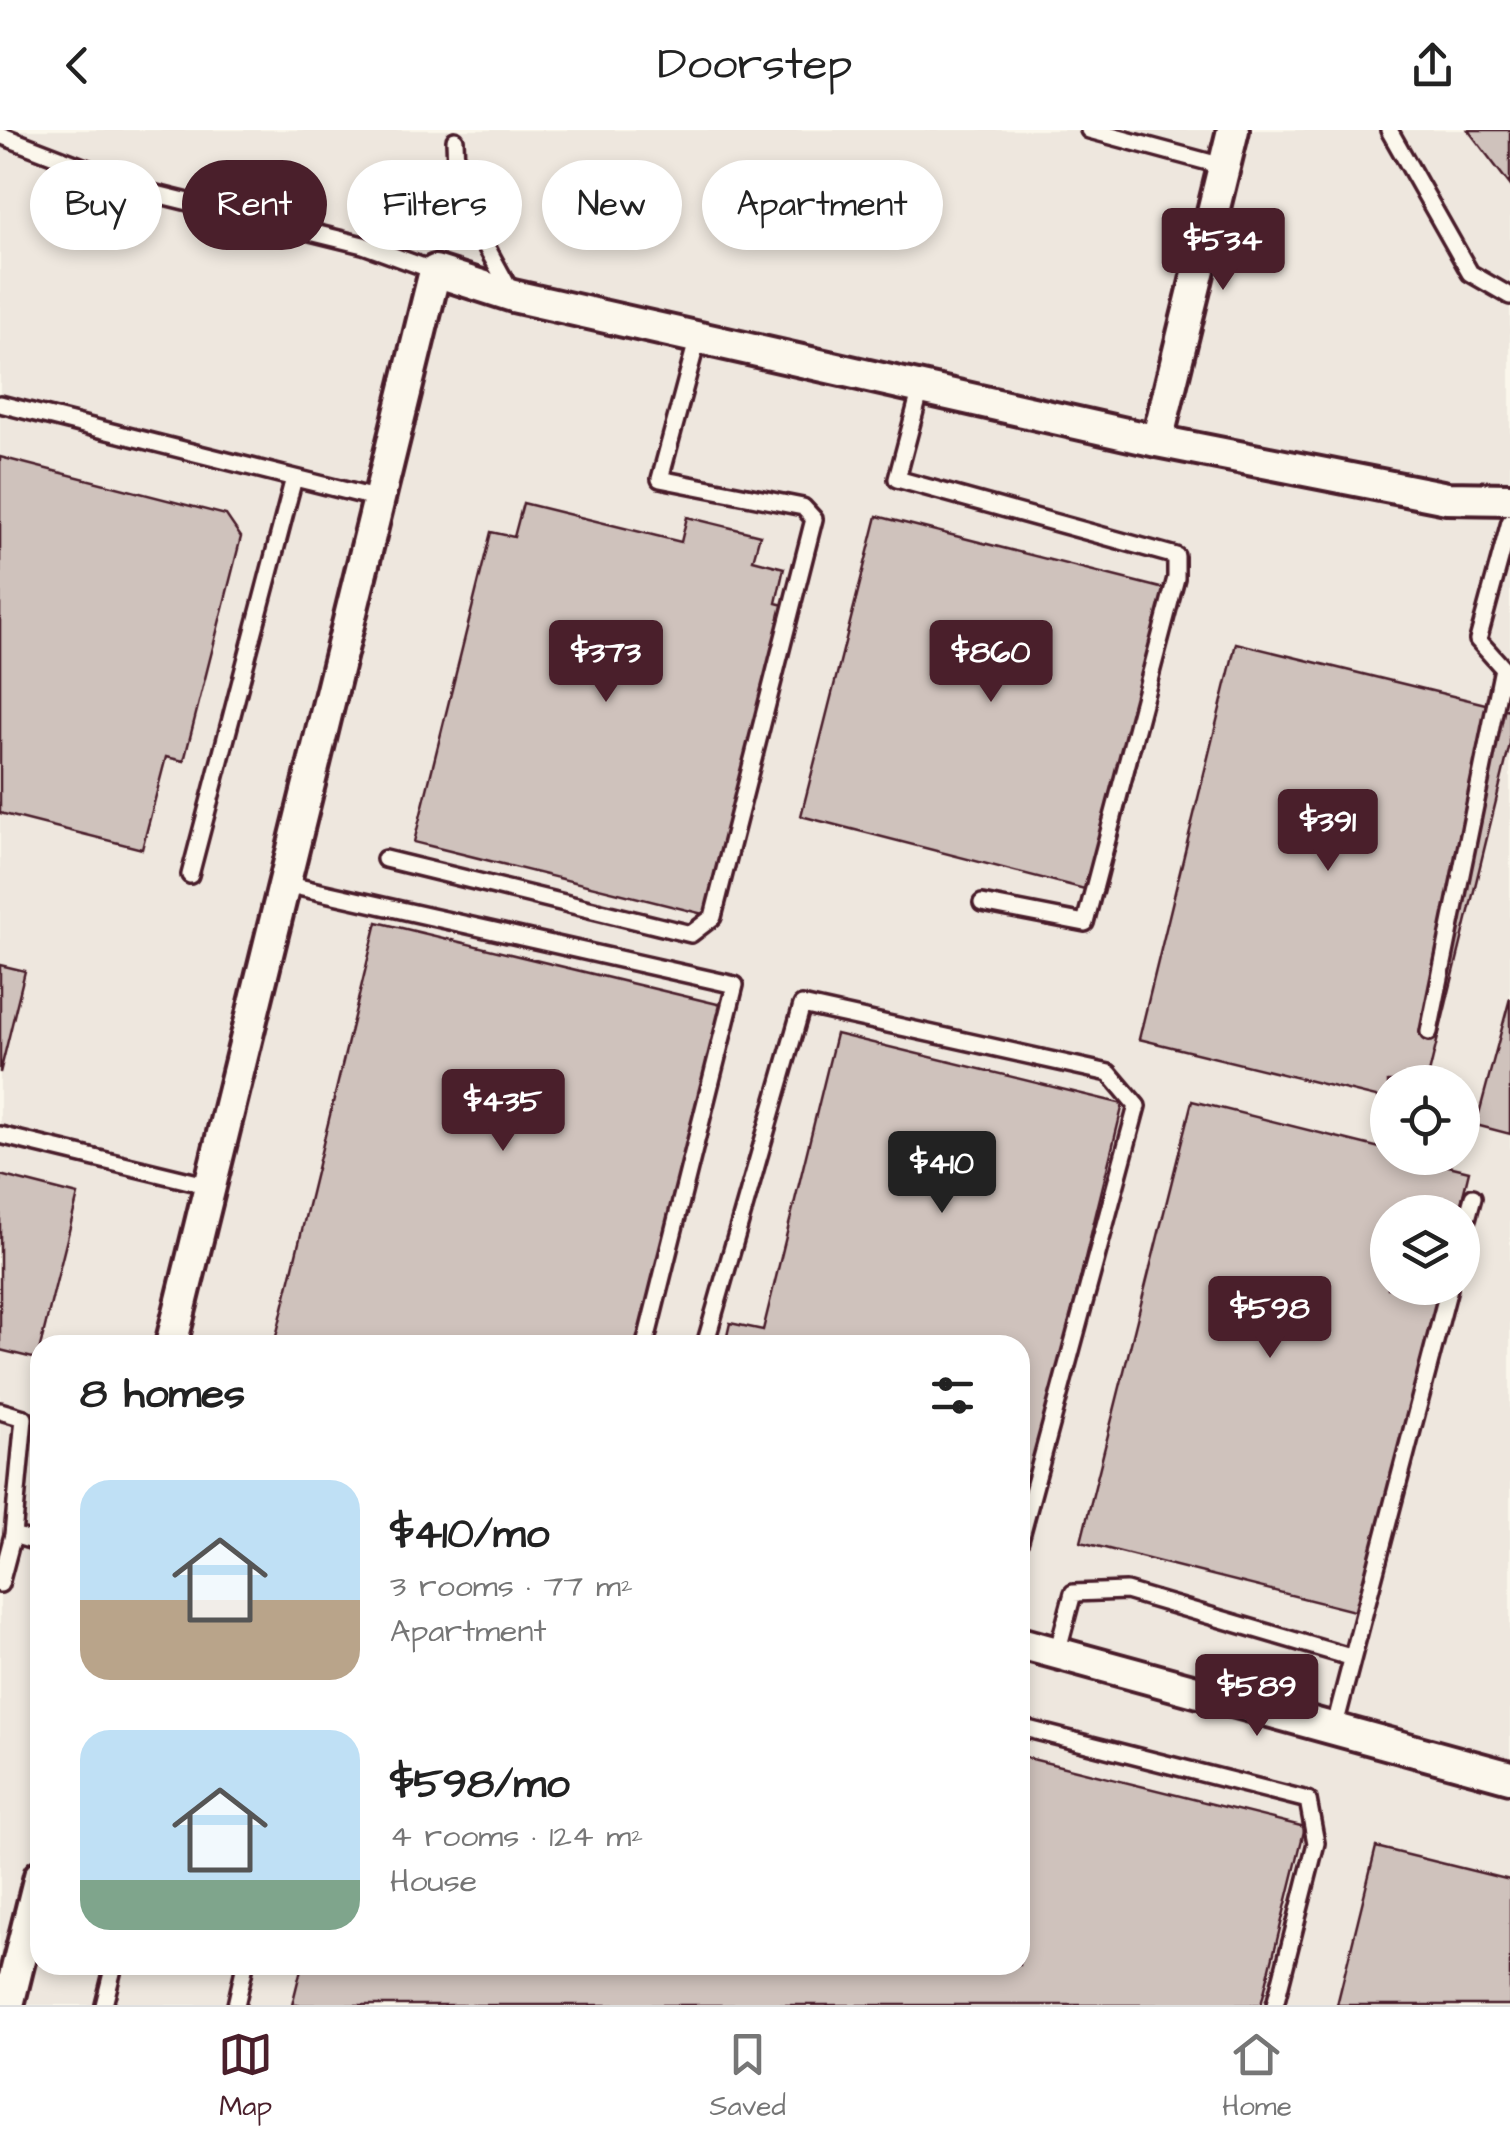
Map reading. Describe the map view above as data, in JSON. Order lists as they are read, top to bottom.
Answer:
{
  "page": {
    "header": "Doorstep",
    "chip": [
      "Buy",
      "Rent",
      "Filters",
      "New",
      "Apartment"
    ],
    "price": [
      "$534",
      "$373",
      "$860",
      "$391",
      "$435",
      "$410",
      "$598",
      "$589"
    ],
    "heading": "8 homes",
    "list": [
      {
        "name": "$410/mo",
        "note": "3 rooms · 77 m² · Apartment"
      },
      {
        "name": "$598/mo",
        "note": "4 rooms · 124 m² · House"
      }
    ],
    "tabs": ["Map", "Saved", "Home"]
  }
}
